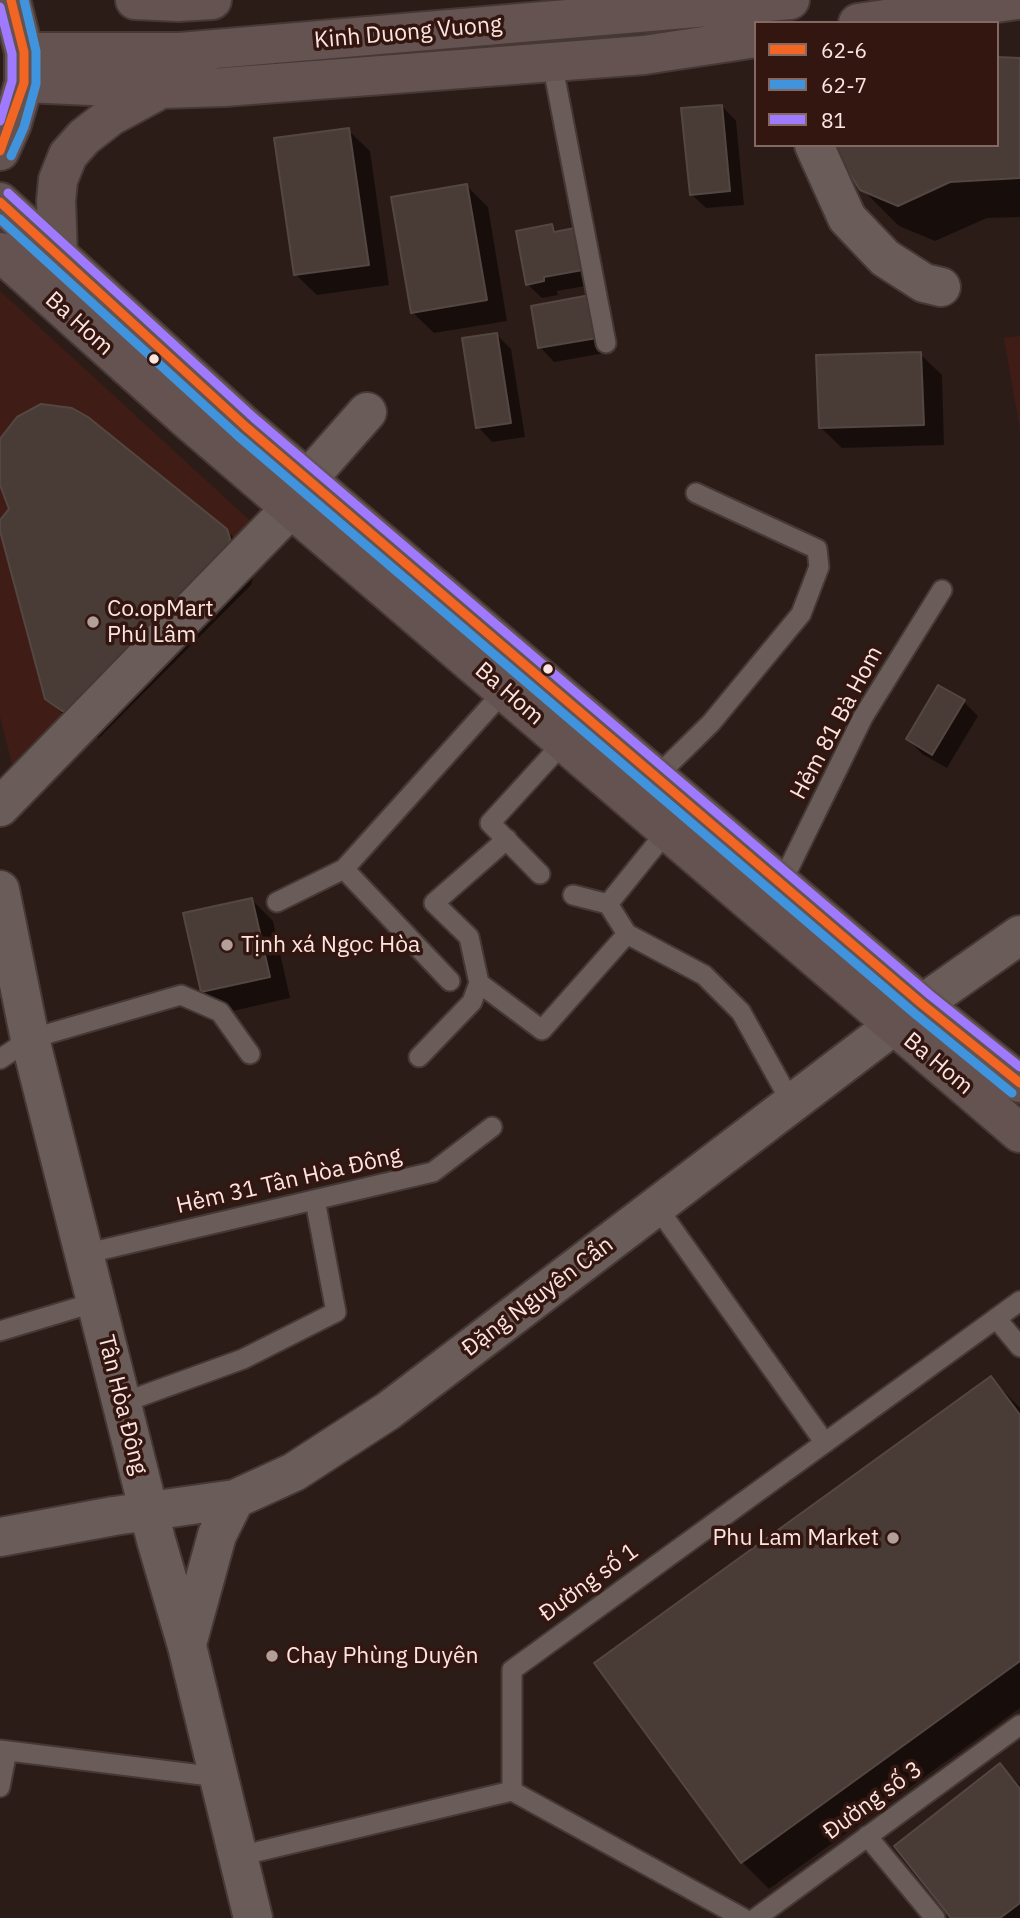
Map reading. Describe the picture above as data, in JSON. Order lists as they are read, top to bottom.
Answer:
{
  "streets": {
    "main road": ["Kinh Duong Vuong", "Ba Hom"],
    "street": ["Đặng Nguyên Cẩn", "Tân Hòa Đông"],
    "lane": [
      "Hẻm 81 Bà Hom",
      "Hẻm 31 Tân Hòa Đông",
      "Đường số 1",
      "Đường số 3"
    ]
  },
  "crossings": [
    ["Ba Hom", "Đặng Nguyên Cẩn"],
    ["Hẻm 31 Tân Hòa Đông", "Tân Hòa Đông"],
    ["Đặng Nguyên Cẩn", "Tân Hòa Đông"]
  ],
  "places": [
    "Co.opMart Phú Lâm",
    "Tịnh xá Ngọc Hòa",
    "Phu Lam Market",
    "Chay Phùng Duyên"
  ],
  "lines": ["transit line 62-6", "transit line 62-7", "transit line 81"],
  "legend": ["62-6", "62-7", "81"]
}
